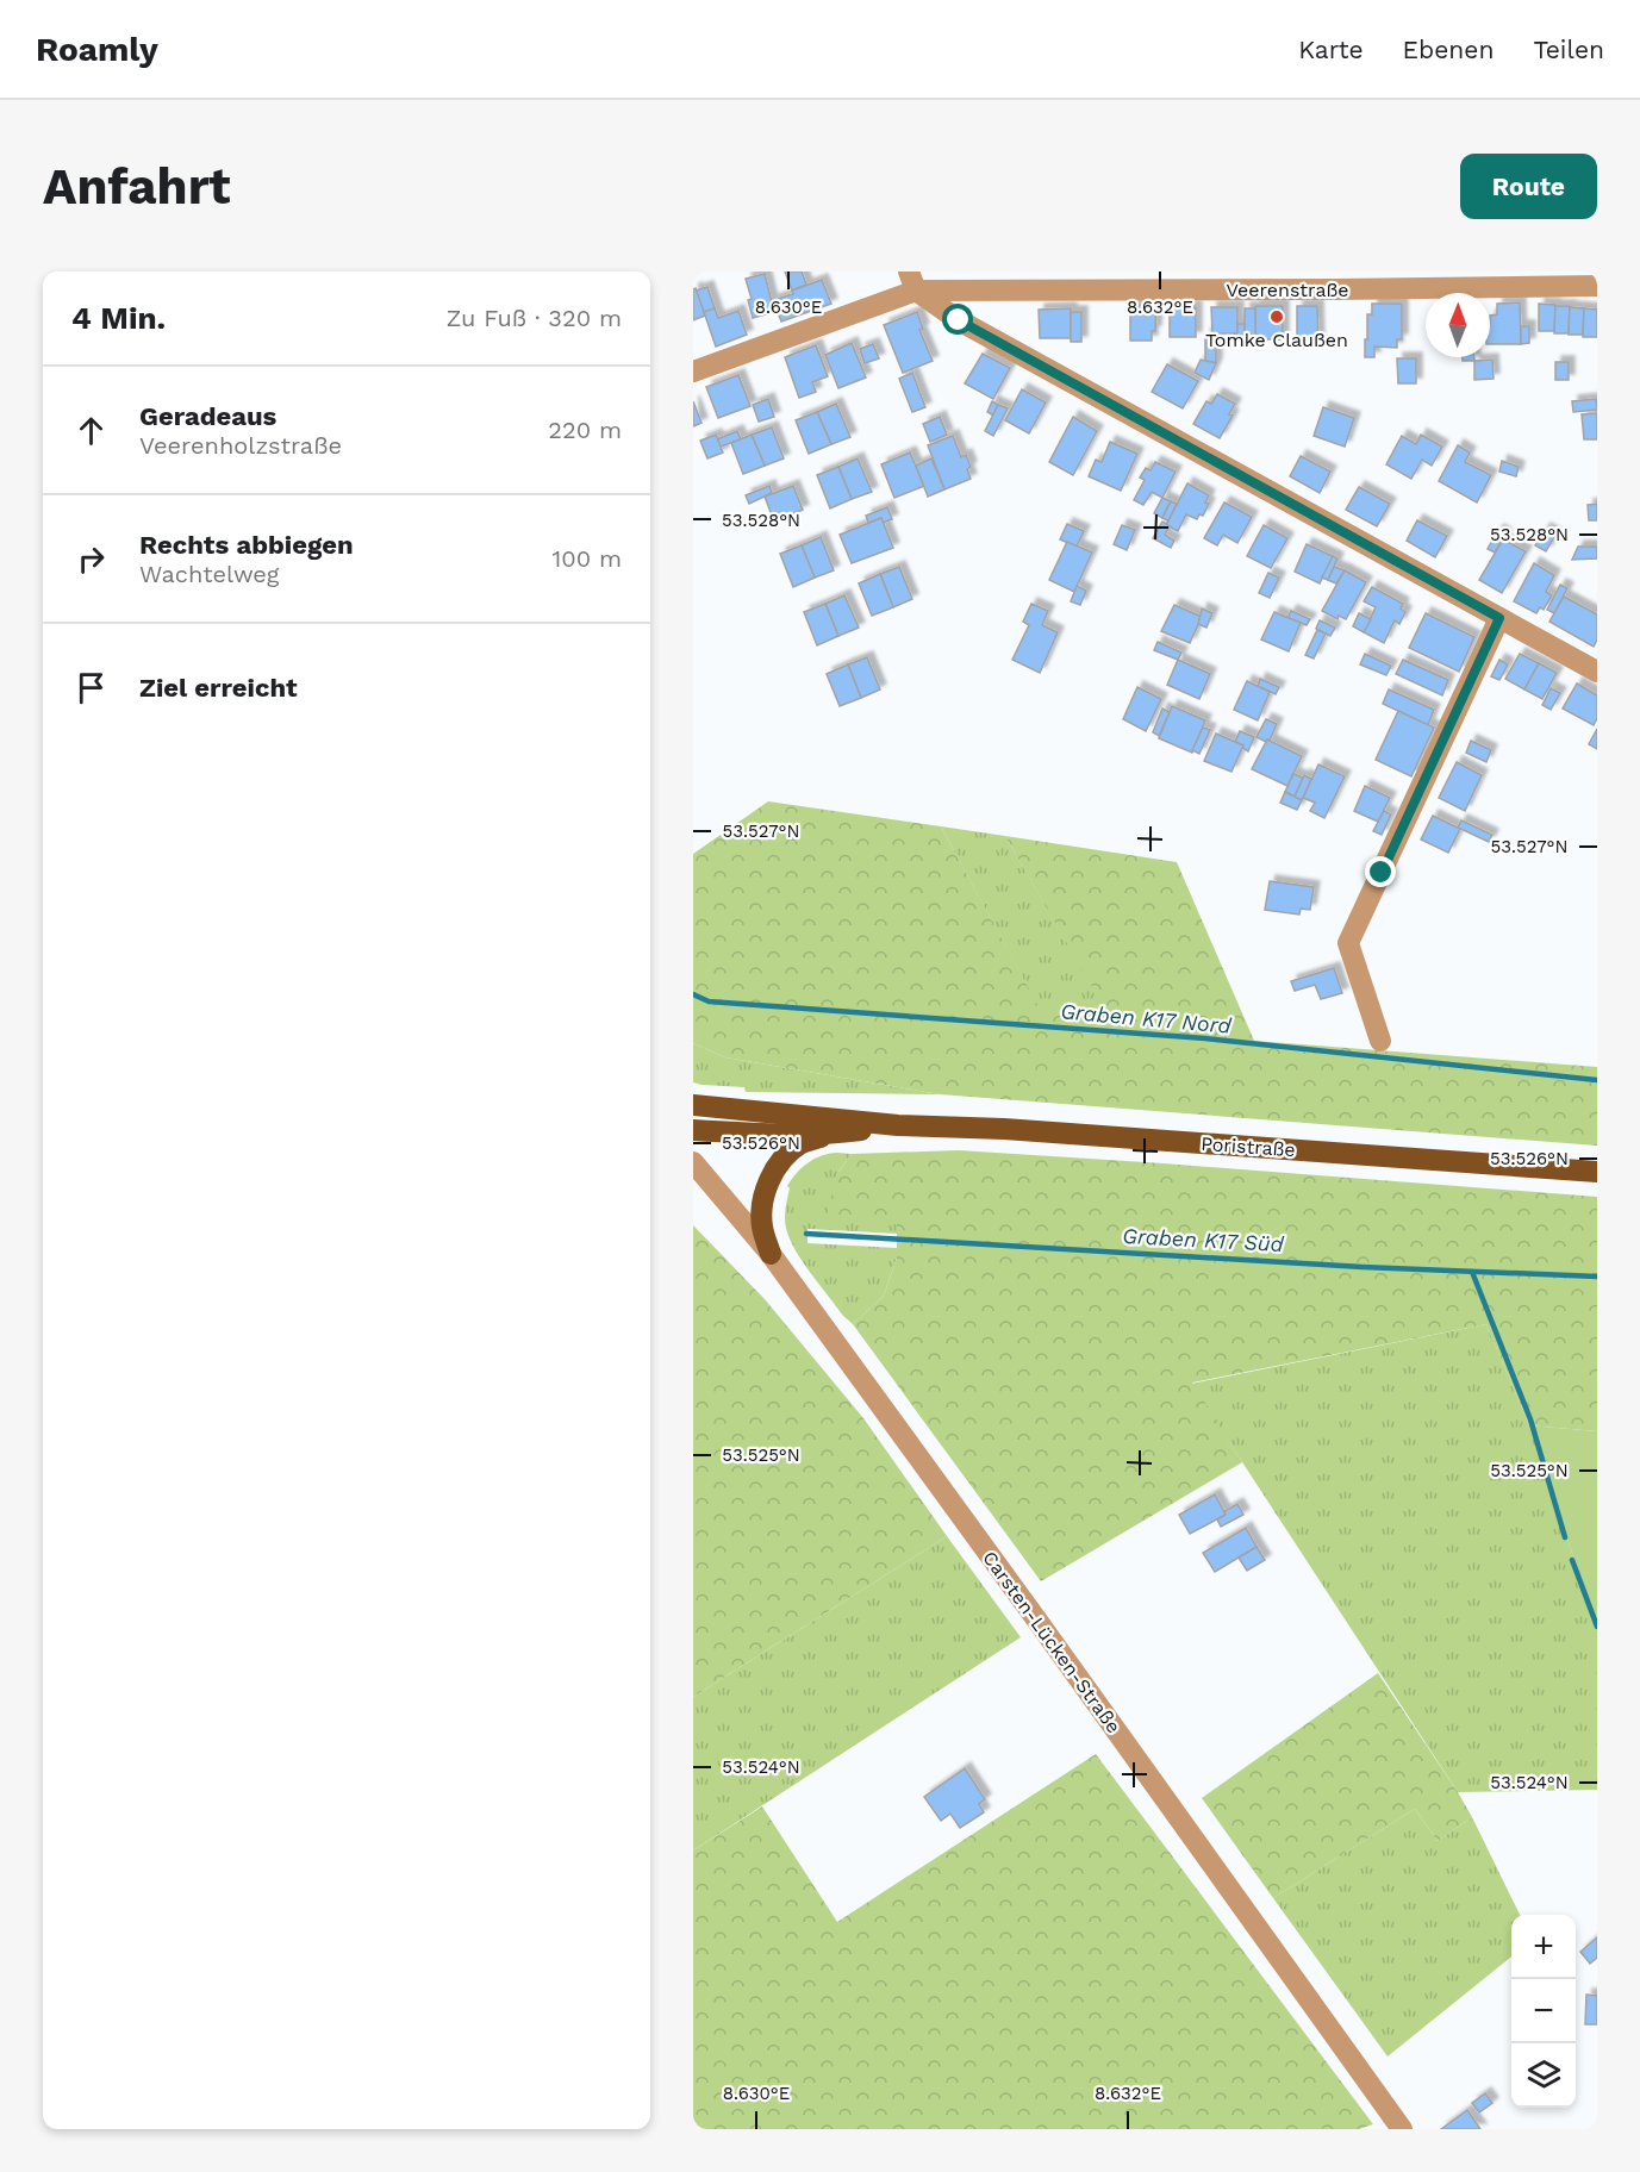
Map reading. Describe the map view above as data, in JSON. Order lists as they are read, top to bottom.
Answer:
{
  "streets": {
    "main road": ["Poristraße"],
    "street": ["Veerenstraße", "Carsten-Lücken-Straße"]
  },
  "water": ["Graben K17 Nord", "Graben K17 Süd"],
  "places": ["Tomke Claußen"],
  "north": "top",
  "page": {
    "header": "Roamly",
    "nav": ["Karte", "Ebenen", "Teilen"],
    "buttons": "Route",
    "title": "Anfahrt",
    "heading": ["4 Min.", "Zu Fuß · 320 m"],
    "list": [
      ["Geradeaus", "Veerenholzstraße", "220 m"],
      ["Rechts abbiegen", "Wachtelweg", "100 m"],
      "Ziel erreicht"
    ],
    "map_buttons": ["+", "−"]
  },
  "coordinates": [
    "8.630°E",
    "8.632°E",
    "53.528°N",
    "53.527°N",
    "53.526°N",
    "53.525°N",
    "53.524°N"
  ]
}
